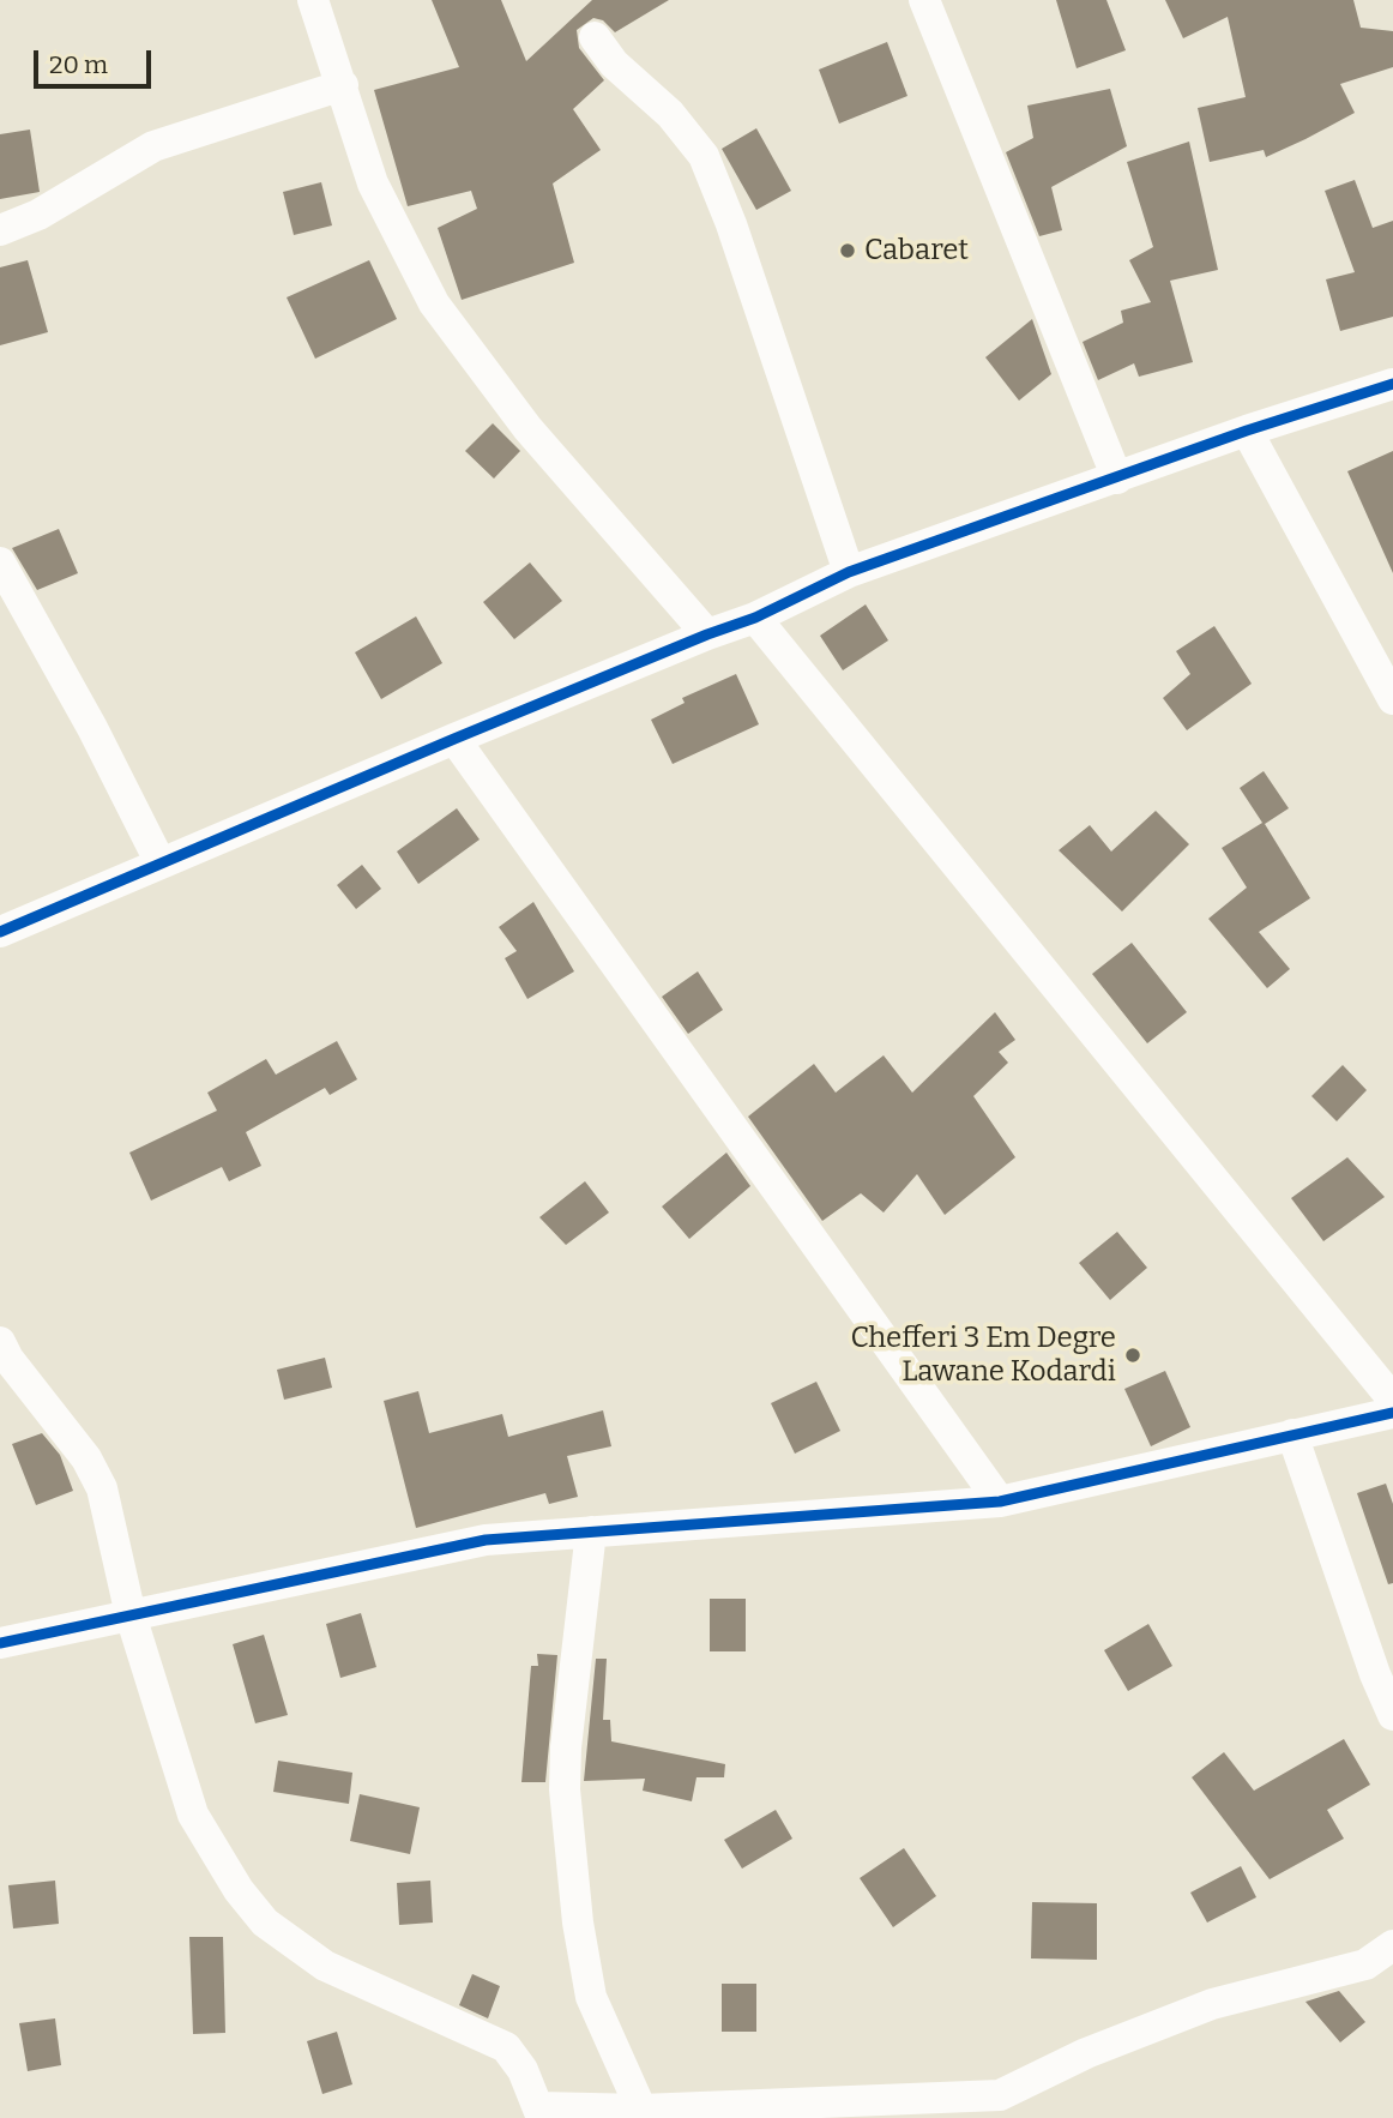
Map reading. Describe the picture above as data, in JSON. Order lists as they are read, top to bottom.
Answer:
{
  "places": ["Cabaret", "Chefferi 3 Em Degre Lawane Kodardi"],
  "scale_bar": "20 m"
}
